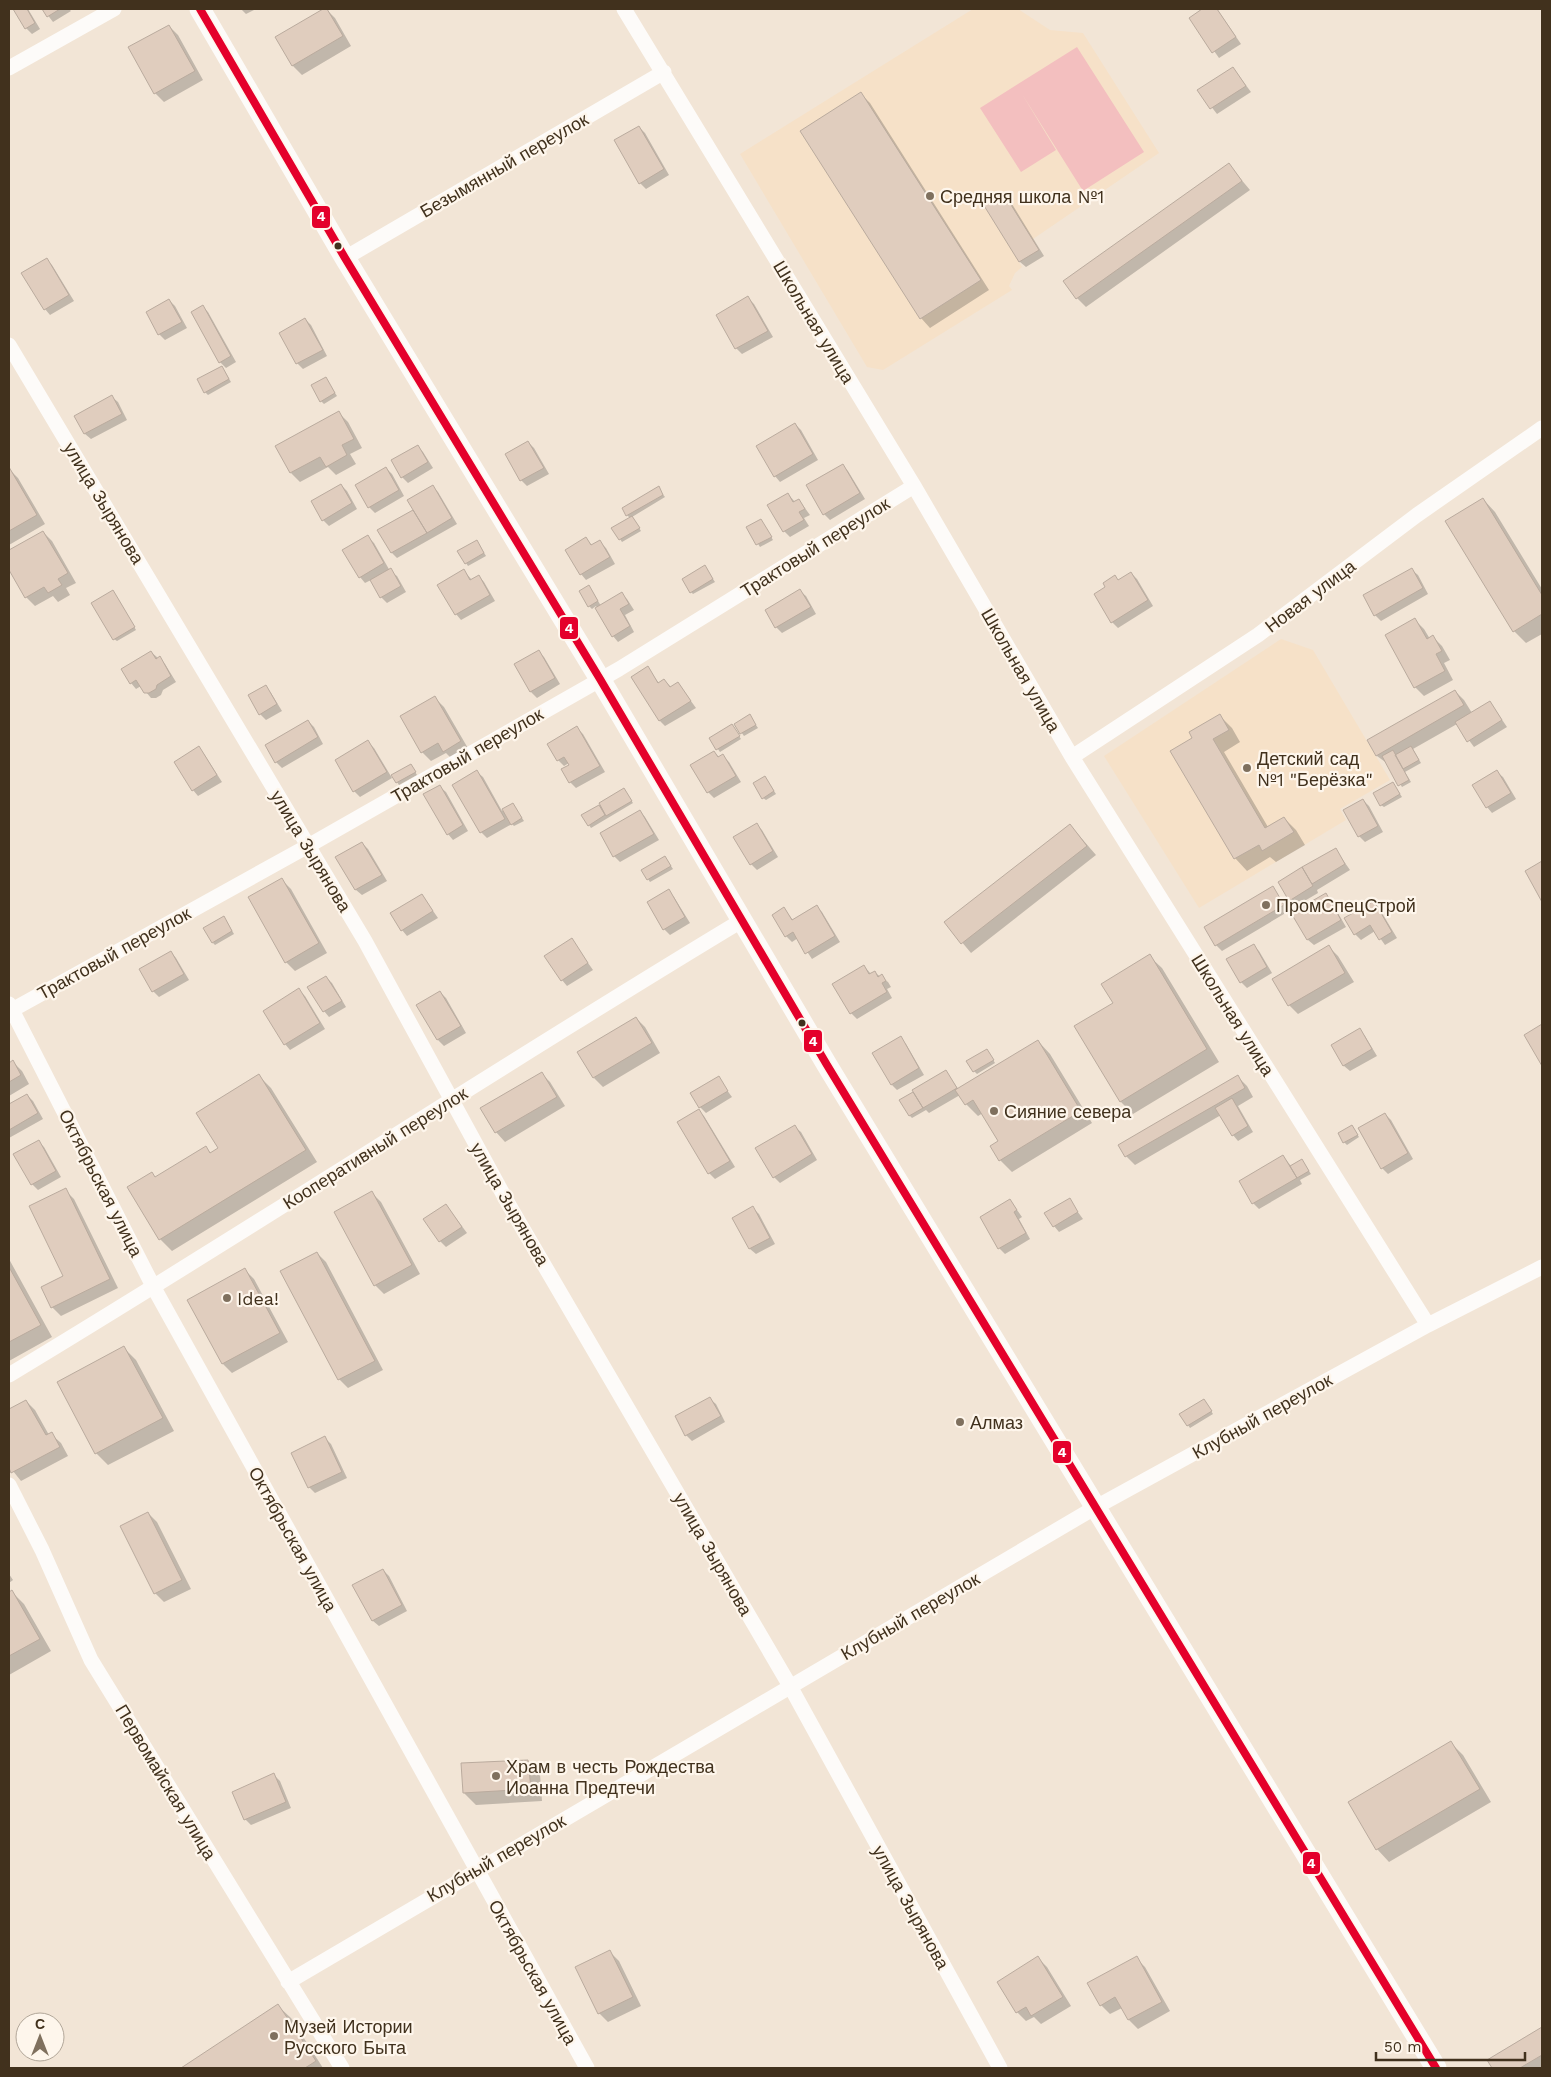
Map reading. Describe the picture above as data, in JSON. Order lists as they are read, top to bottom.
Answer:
{
  "streets": {
    "street": [
      "Безымянный переулок",
      "Школьная улица",
      "улица Зырянова",
      "Трактовый переулок",
      "Новая улица",
      "Кооперативный переулок",
      "Октябрьская улица",
      "Клубный переулок",
      "Первомайская улица"
    ]
  },
  "crossings": [
    ["Безымянный переулок", "Школьная улица"],
    ["Школьная улица", "Трактовый переулок"],
    ["Школьная улица", "Новая улица"],
    ["Школьная улица", "Клубный переулок"],
    ["улица Зырянова", "Трактовый переулок"],
    ["улица Зырянова", "Кооперативный переулок"],
    ["улица Зырянова", "Клубный переулок"],
    ["Трактовый переулок", "Октябрьская улица"],
    ["Кооперативный переулок", "Октябрьская улица"],
    ["Октябрьская улица", "Клубный переулок"],
    ["Клубный переулок", "Первомайская улица"]
  ],
  "places": [
    "Средняя школа №1",
    "Детский сад №1 \"Берёзка\"",
    "ПромСпецСтрой",
    "Сияние севера",
    "Idea!",
    "Алмаз",
    "Храм в честь Рождества Иоанна Предтечи",
    "Музей Истории Русского Быта"
  ],
  "lines": ["transit line 4"],
  "scale_bar": "50 m",
  "north": "top"
}
